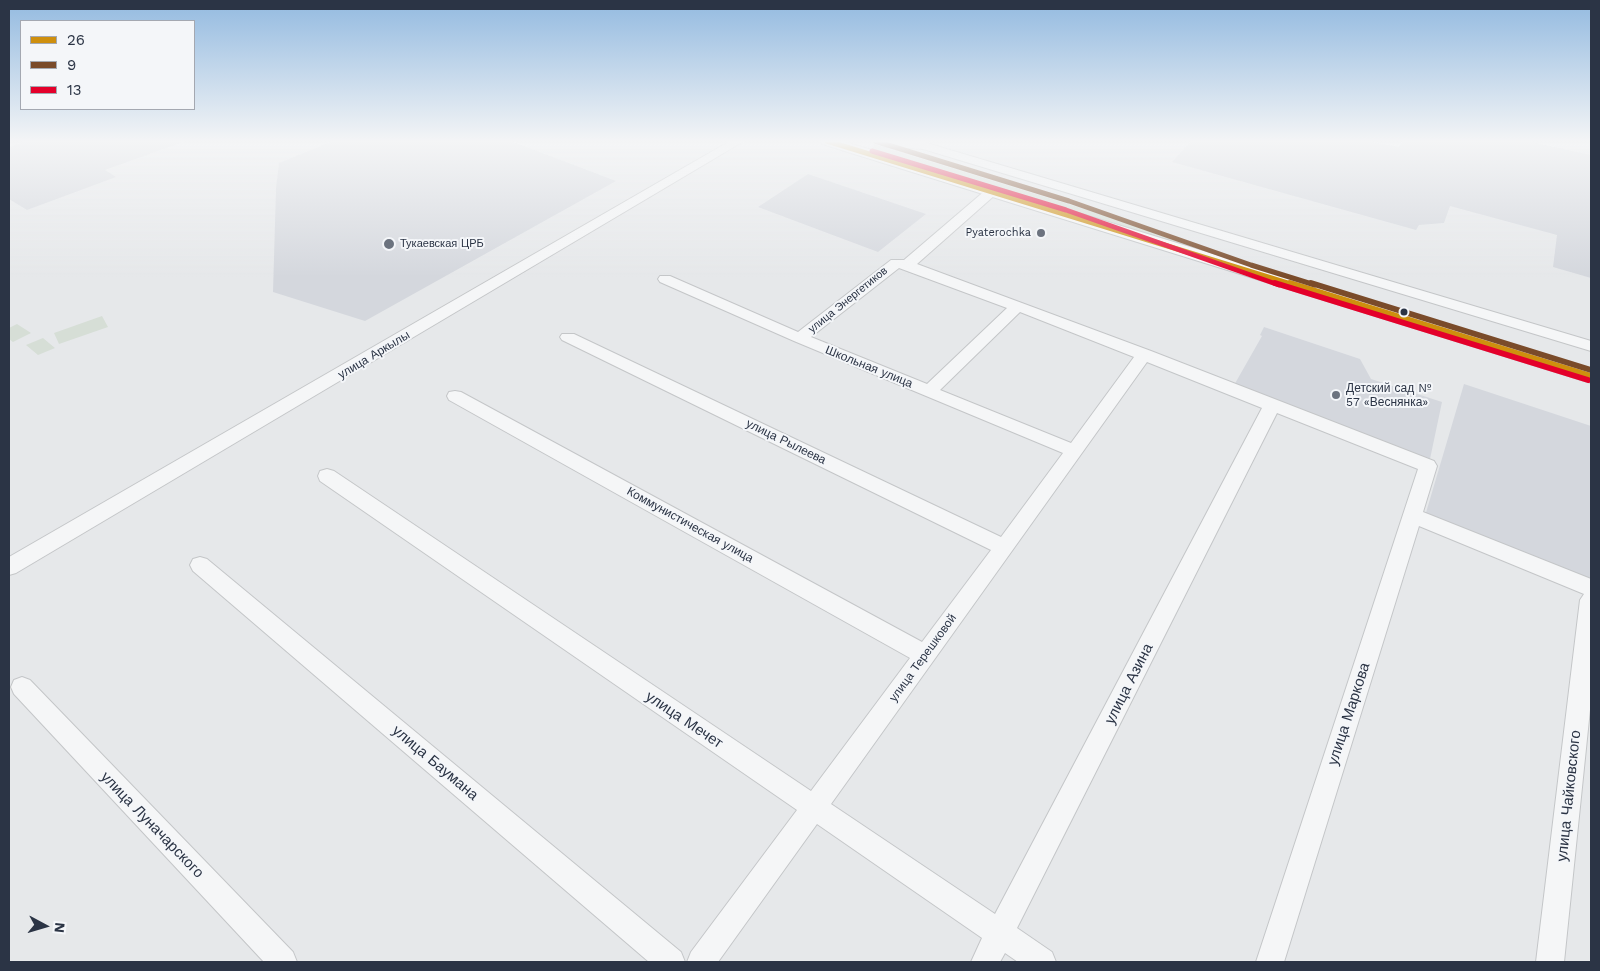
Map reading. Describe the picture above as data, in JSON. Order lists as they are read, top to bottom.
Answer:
{
  "streets": {
    "street": [
      "улица Энергетиков",
      "улица Аркылы",
      "Школьная улица",
      "улица Рылеева",
      "Коммунистическая улица",
      "улица Терешковой",
      "улица Азина",
      "улица Маркова",
      "улица Мечет",
      "улица Баумана",
      "улица Чайковского",
      "улица Луначарского"
    ]
  },
  "crossings": [
    ["улица Энергетиков", "Школьная улица"],
    ["Школьная улица", "улица Терешковой"],
    ["улица Рылеева", "улица Терешковой"],
    ["Коммунистическая улица", "улица Терешковой"],
    ["улица Терешковой", "улица Мечет"],
    ["улица Азина", "улица Маркова"],
    ["улица Азина", "улица Мечет"]
  ],
  "places": ["Pyaterochka", "Тукаевская ЦРБ", "Детский сад № 57 «Веснянка»"],
  "lines": ["transit line 26", "transit line 9", "transit line 13"],
  "legend": ["26", "9", "13"],
  "north": "right"
}
